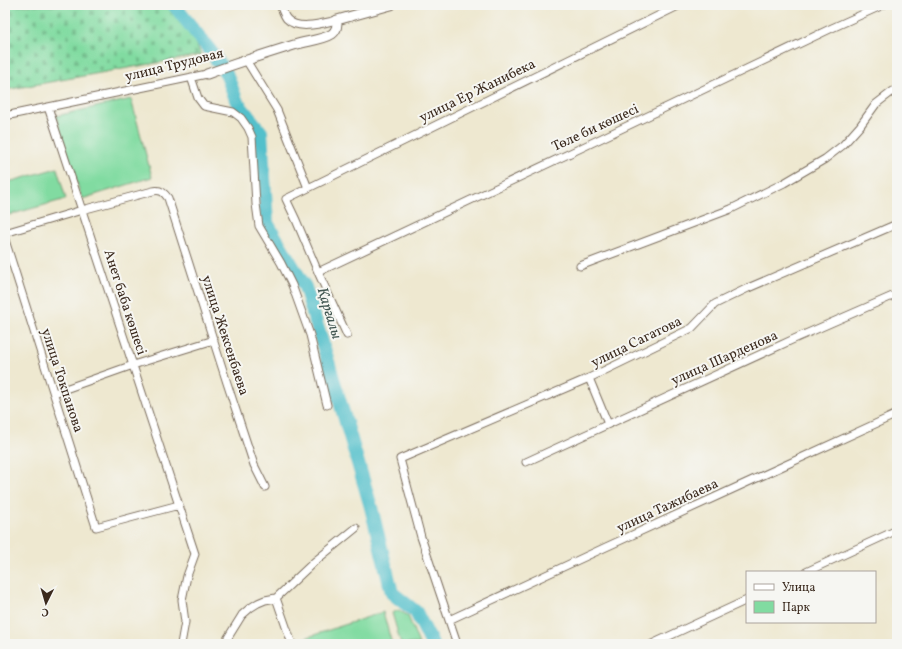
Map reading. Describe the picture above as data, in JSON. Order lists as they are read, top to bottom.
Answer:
{
  "streets": {
    "street": [
      "улица Трудовая",
      "улица Ер Жанибека",
      "Төле би көшесі",
      "Анет баба көшесі",
      "улица Жексенбаева",
      "улица Сагатова",
      "улица Шарденова",
      "улица Токпанова",
      "улица Тажибаева"
    ]
  },
  "crossings": [
    ["улица Трудовая", "Анет баба көшесі"],
    ["улица Ер Жанибека", "Төле би көшесі"],
    ["Анет баба көшесі", "улица Жексенбаева"],
    ["Анет баба көшесі", "улица Токпанова"],
    ["улица Сагатова", "улица Тажибаева"]
  ],
  "water": ["Қарғалы"],
  "legend": ["Улица", "Парк"],
  "north": "bottom"
}
